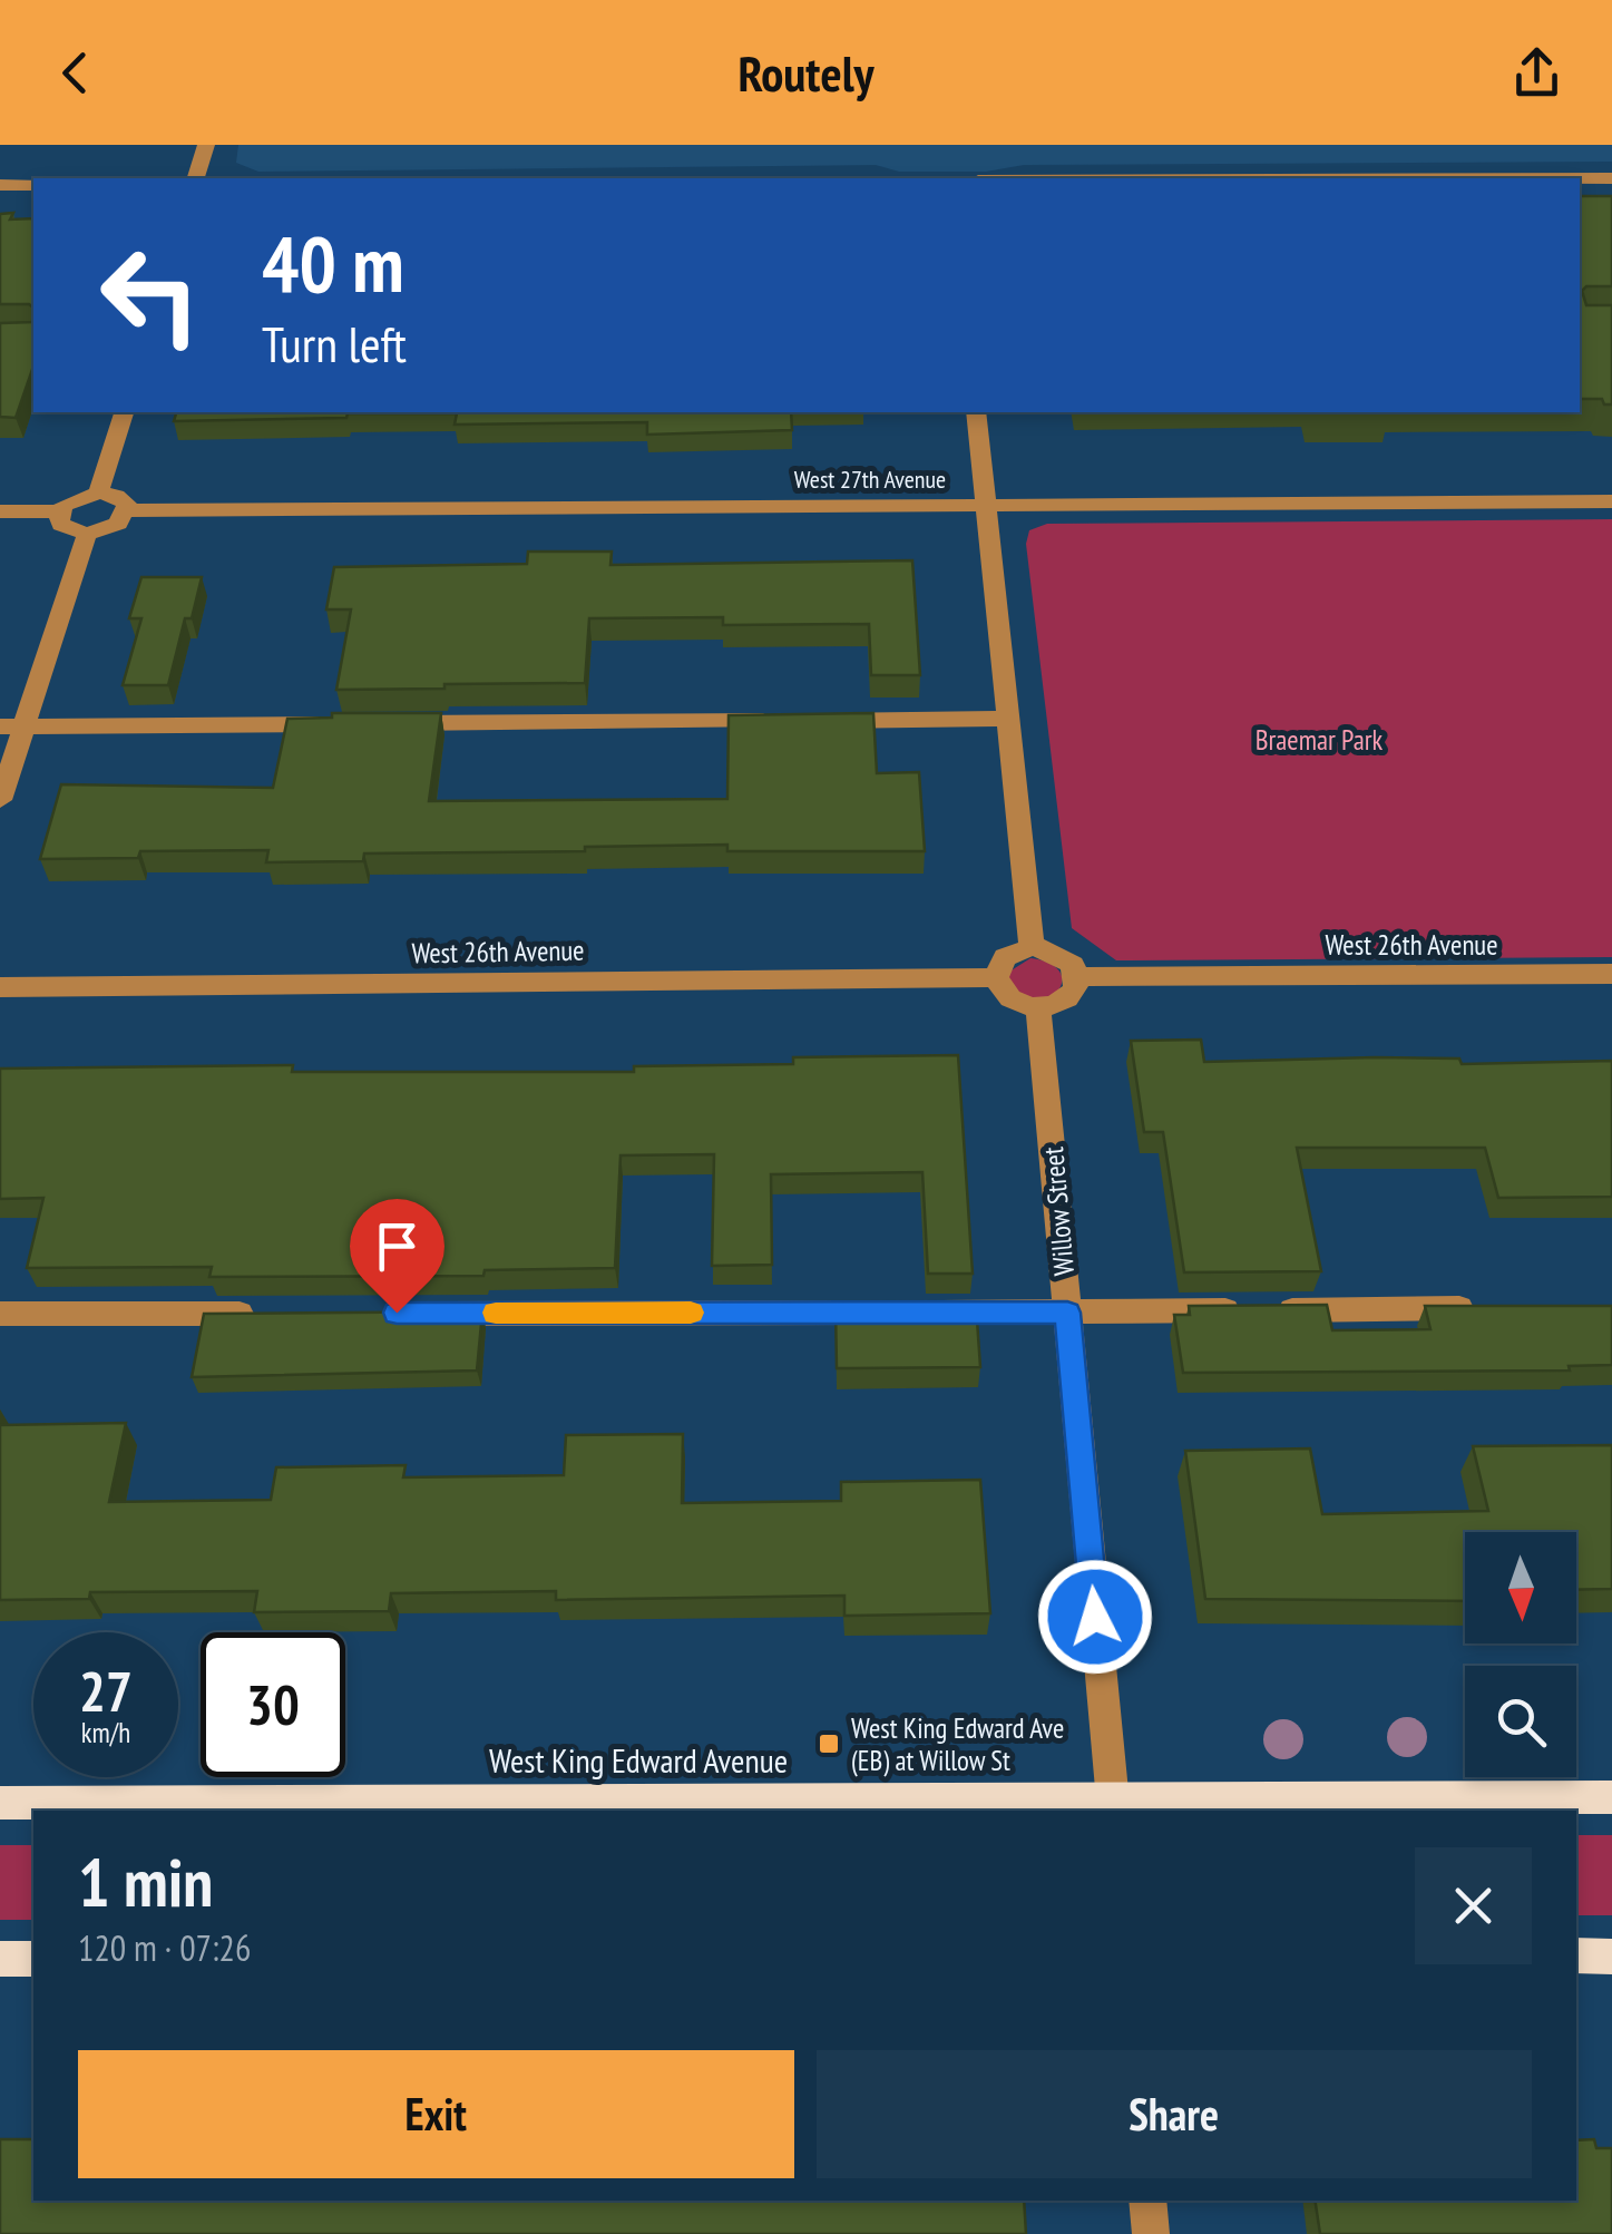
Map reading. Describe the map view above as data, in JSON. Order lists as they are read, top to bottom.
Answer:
{
  "streets": {
    "main road": ["West King Edward Avenue"],
    "street": ["West 27th Avenue", "West 26th Avenue", "Willow Street"]
  },
  "crossings": [
    ["West 26th Avenue", "Willow Street"],
    ["Willow Street", "West King Edward Avenue"]
  ],
  "parks": ["Braemar Park"],
  "places": {
    "transit": ["West King Edward Ave (EB) at Willow St"]
  },
  "north": "bottom",
  "page": {
    "header": "Routely",
    "turn": ["40 m", "Turn left"],
    "speed": "27 km/h",
    "limit": "30",
    "heading": ["1 min", "120 m · 07:26"],
    "buttons": ["Exit", "Share"]
  }
}
